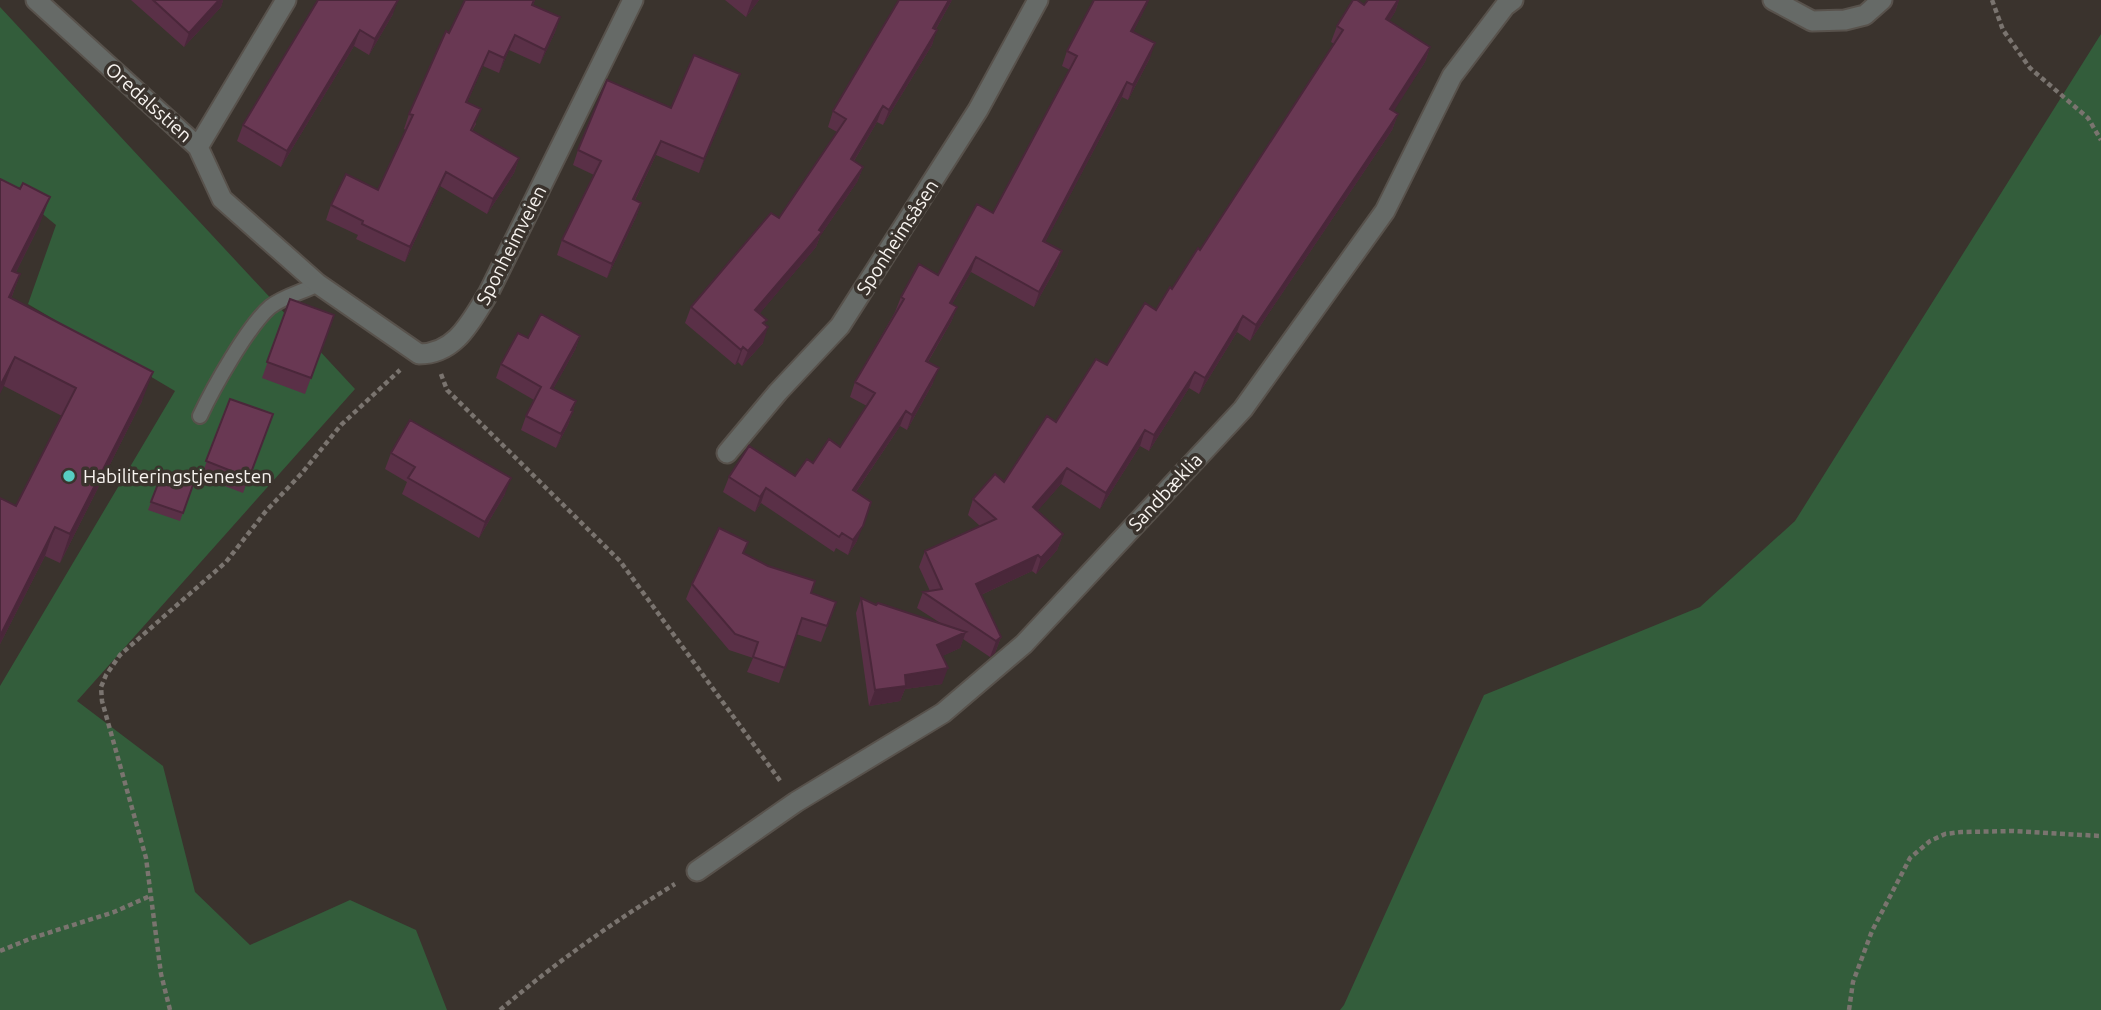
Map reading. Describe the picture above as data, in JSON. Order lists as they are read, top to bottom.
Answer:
{
  "streets": {
    "street": [
      "Oredalsstien",
      "Sponheimsåsen",
      "Sponheimveien",
      "Sandbæklia"
    ]
  },
  "places": ["Habiliteringstjenesten"]
}
